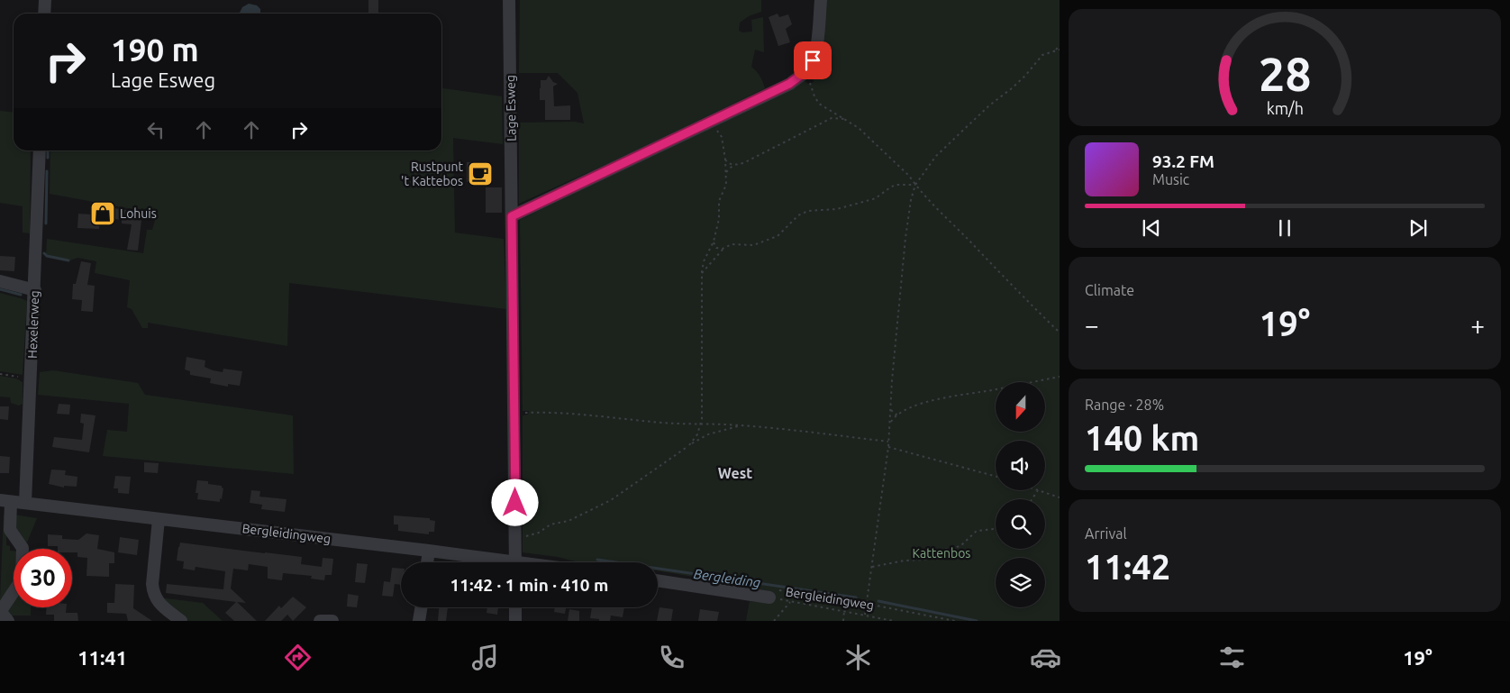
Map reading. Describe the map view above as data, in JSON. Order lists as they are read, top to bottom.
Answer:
{
  "streets": {
    "street": ["Lage Esweg", "Hexelerweg", "Bergleidingweg"]
  },
  "crossings": [
    ["Hexelerweg", "Bergleidingweg"]
  ],
  "districts": ["West"],
  "water": ["Bergleiding"],
  "parks": ["Kattenbos"],
  "places": {
    "cafe": ["Rustpunt 't Kattebos"],
    "shop": ["Lohuis"]
  },
  "north": "bottom",
  "page": {
    "turn": ["190 m", "Lage Esweg"],
    "song": ["93.2 FM", "Music"],
    "tile": [
      "Climate",
      ["Range · 28%", "140 km"],
      ["Arrival", "11:42"]
    ],
    "heat": ["−", "19°", "+"],
    "limit": "30",
    "trip": "11:42 · 1 min · 410 m",
    "tabs": ["11:41", "19°"],
    "gauge": ["28", "km/h"]
  }
}
